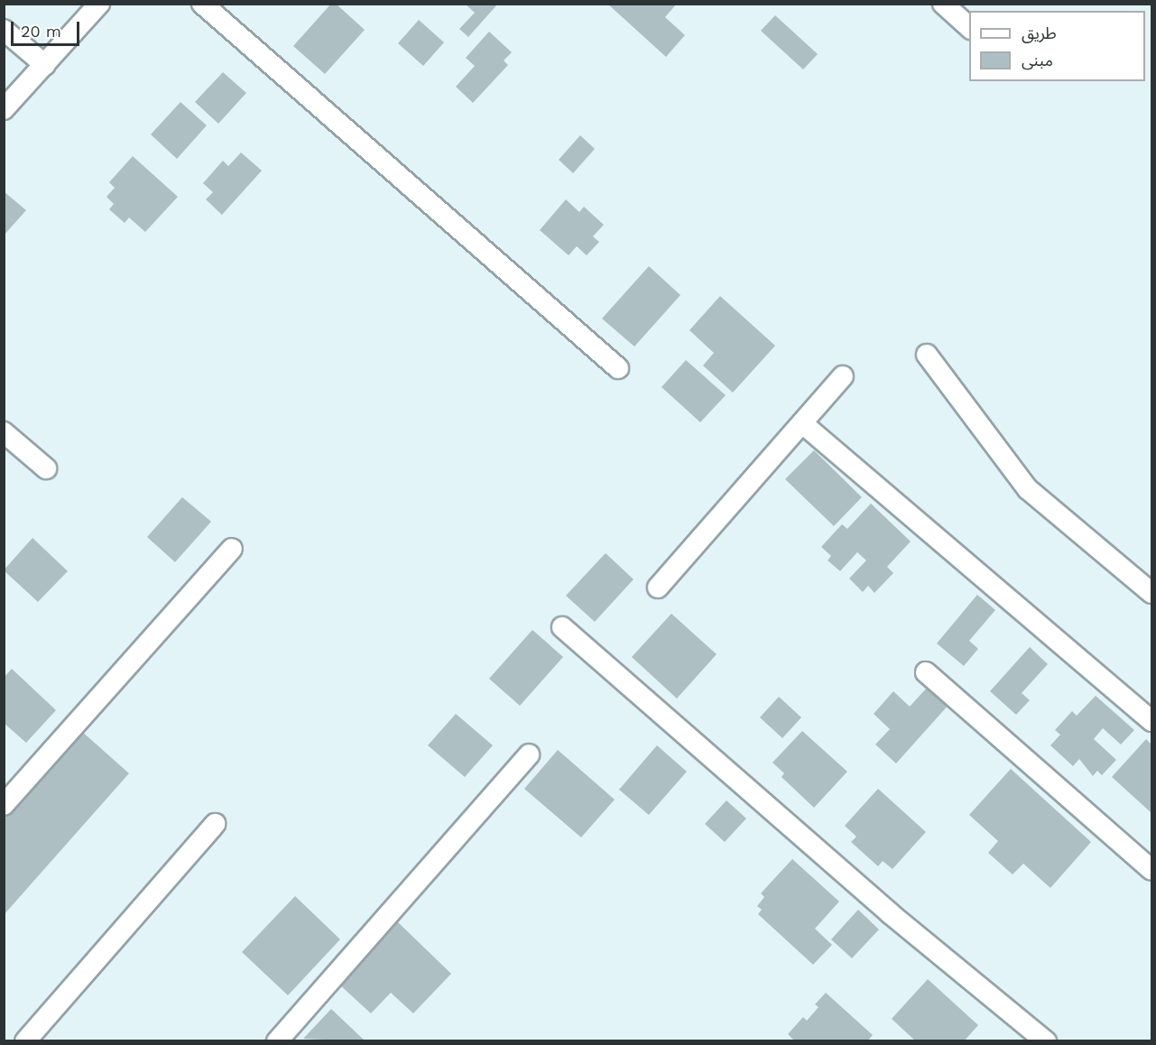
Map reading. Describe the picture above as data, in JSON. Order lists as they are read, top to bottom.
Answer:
{
  "legend": ["طريق", "مبنى"],
  "scale_bar": "20 m"
}
